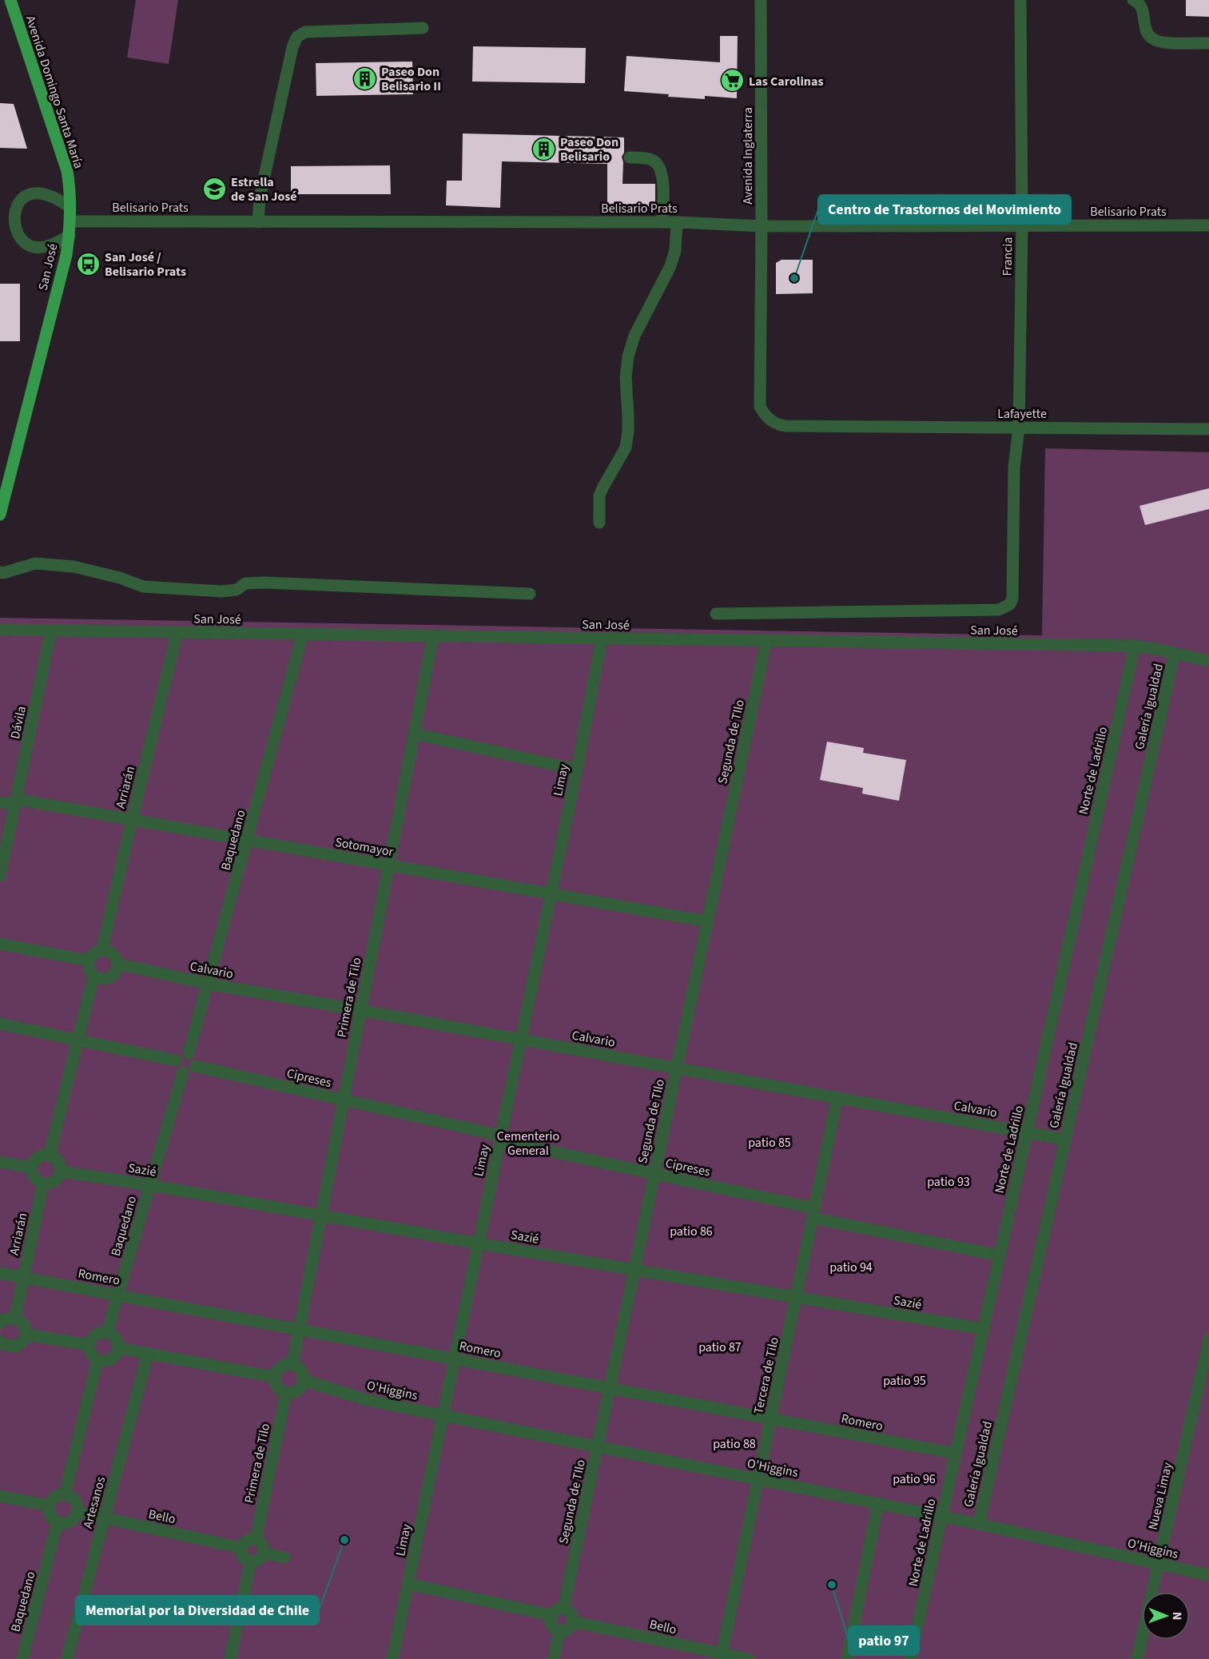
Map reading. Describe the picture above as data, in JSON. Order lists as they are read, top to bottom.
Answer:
{
  "streets": {
    "main road": ["Avenida Domingo Santa María", "San José"],
    "street": [
      "Avenida Inglaterra",
      "Belisario Prats",
      "Francia",
      "Lafayette",
      "Galería Igualdad",
      "Dávila",
      "Segunda de TIlo",
      "Norte de Ladrillo",
      "Limay",
      "Arriarán",
      "Baquedano",
      "Sotomayor",
      "Calvario",
      "Primera de Tilo",
      "Cipreses",
      "Sazié",
      "Romero",
      "Tercera de Tilo",
      "O'Higgins",
      "Nueva Limay",
      "Artesanos",
      "Bello"
    ]
  },
  "crossings": [
    ["Avenida Domingo Santa María", "Belisario Prats"],
    ["Avenida Domingo Santa María", "San José"],
    ["Avenida Inglaterra", "Belisario Prats"],
    ["Avenida Inglaterra", "Lafayette"],
    ["Belisario Prats", "Francia"],
    ["Belisario Prats", "San José"],
    ["Francia", "Lafayette"],
    ["San José", "Galería Igualdad"],
    ["San José", "Dávila"],
    ["San José", "Segunda de TIlo"],
    ["San José", "Norte de Ladrillo"],
    ["San José", "Limay"],
    ["San José", "Arriarán"],
    ["San José", "Baquedano"],
    ["San José", "Primera de Tilo"],
    ["Galería Igualdad", "Calvario"],
    ["Galería Igualdad", "O'Higgins"],
    ["Dávila", "Sotomayor"],
    ["Segunda de TIlo", "Sotomayor"],
    ["Segunda de TIlo", "Calvario"],
    ["Segunda de TIlo", "Cipreses"],
    ["Segunda de TIlo", "Sazié"],
    ["Segunda de TIlo", "Romero"],
    ["Segunda de TIlo", "O'Higgins"],
    ["Segunda de TIlo", "Bello"],
    ["Norte de Ladrillo", "Calvario"],
    ["Norte de Ladrillo", "Cipreses"],
    ["Norte de Ladrillo", "Sazié"],
    ["Norte de Ladrillo", "Romero"],
    ["Norte de Ladrillo", "O'Higgins"],
    ["Limay", "Sotomayor"],
    ["Limay", "Calvario"],
    ["Limay", "Cipreses"],
    ["Limay", "Sazié"],
    ["Limay", "Romero"],
    ["Limay", "O'Higgins"],
    ["Arriarán", "Sotomayor"],
    ["Arriarán", "Calvario"],
    ["Arriarán", "Sazié"],
    ["Arriarán", "Romero"],
    ["Baquedano", "Sotomayor"],
    ["Baquedano", "Calvario"],
    ["Baquedano", "Cipreses"],
    ["Baquedano", "Sazié"],
    ["Baquedano", "Romero"],
    ["Baquedano", "Bello"],
    ["Sotomayor", "Primera de Tilo"],
    ["Calvario", "Primera de Tilo"],
    ["Calvario", "Tercera de Tilo"],
    ["Primera de Tilo", "Cipreses"],
    ["Primera de Tilo", "Sazié"],
    ["Primera de Tilo", "Romero"],
    ["Primera de Tilo", "O'Higgins"],
    ["Primera de Tilo", "Bello"],
    ["Cipreses", "Tercera de Tilo"],
    ["Sazié", "Tercera de Tilo"],
    ["Romero", "Tercera de Tilo"],
    ["Tercera de Tilo", "O'Higgins"],
    ["Tercera de Tilo", "Bello"],
    ["O'Higgins", "Nueva Limay"],
    ["Artesanos", "Bello"]
  ],
  "parks": [
    "Cementerio General",
    "patio 85",
    "patio 93",
    "patio 86",
    "patio 94",
    "patio 87",
    "patio 95",
    "patio 88",
    "patio 96"
  ],
  "places": {
    "building": ["Paseo Don Belisario II", "Paseo Don Belisario"],
    "supermarket": ["Las Carolinas"],
    "school or university": ["Estrella de San José"],
    "bus stop": ["San José / Belisario Prats"],
    "other": ["Centro de Trastornos del Movimiento", "Memorial por la Diversidad de Chile", "patio 97"]
  },
  "north": "right"
}
